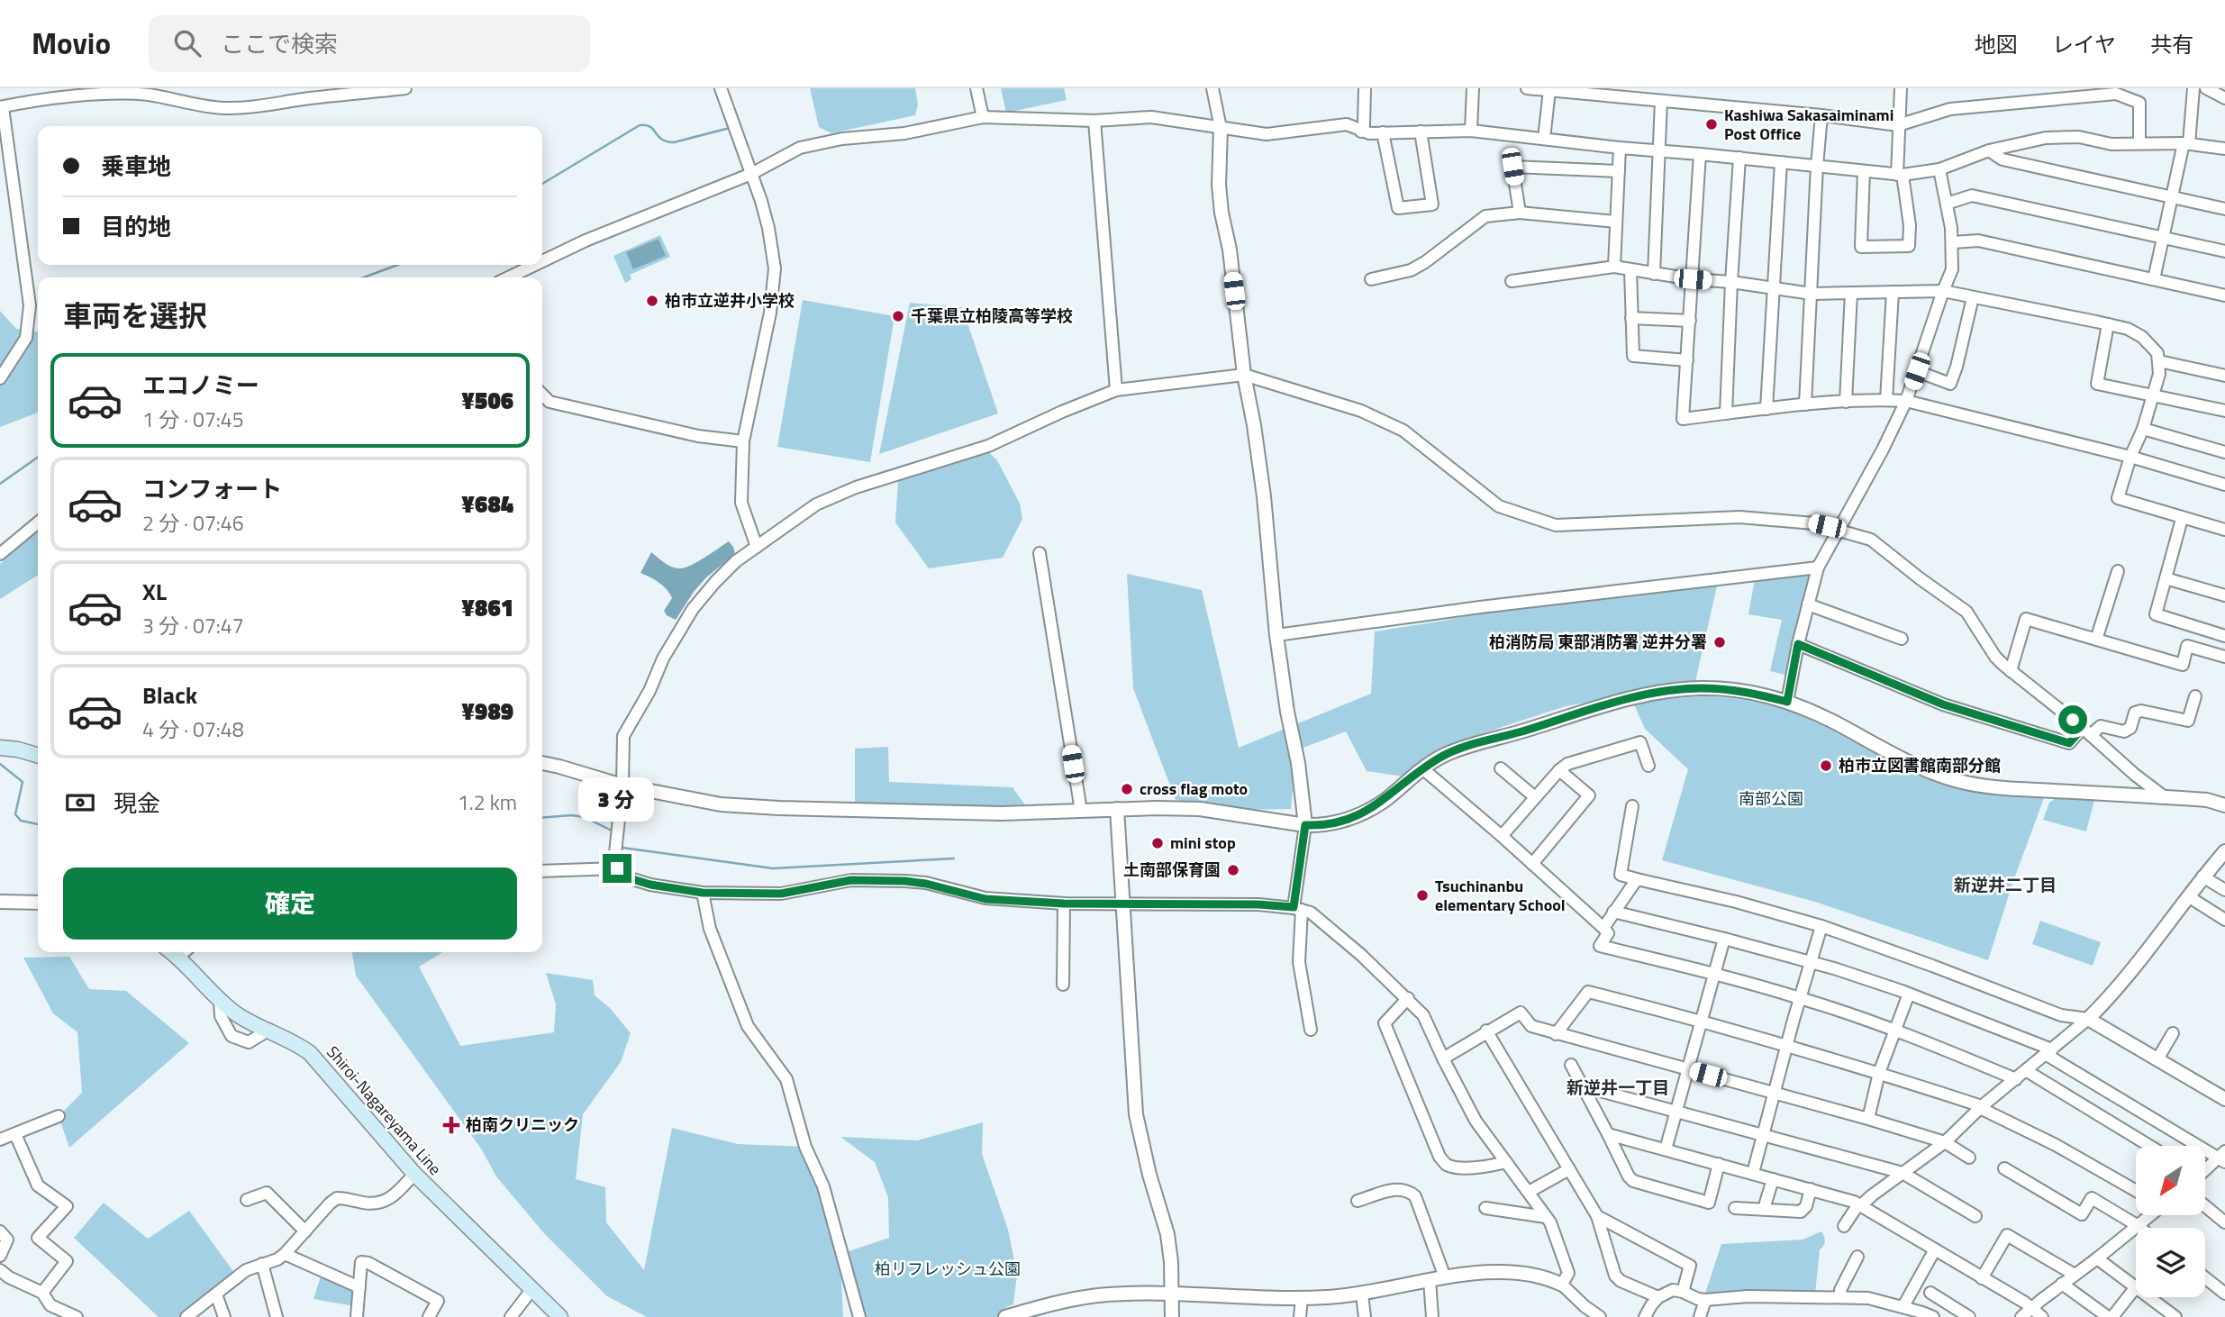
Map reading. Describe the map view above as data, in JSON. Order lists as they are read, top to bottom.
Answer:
{
  "streets": {
    "main road": ["Shiroi-Nagareyama Line"]
  },
  "districts": ["新逆井二丁目", "新逆井一丁目"],
  "parks": ["南部公園", "柏リフレッシュ公園"],
  "places": {
    "other": [
      "Kashiwa Sakasaiminami Post Office",
      "柏市立逆井小学校",
      "千葉県立柏陵高等学校",
      "柏消防局 東部消防署 逆井分署",
      "柏市立図書館南部分館",
      "cross flag moto",
      "mini stop",
      "土南部保育園",
      "Tsuchinanbu elementary School"
    ],
    "health": ["柏南クリニック"]
  },
  "north": "bottom left",
  "page": {
    "header": "Movio",
    "search": "ここで検索",
    "nav": ["地図", "レイヤ", "共有"],
    "banner": ["乗車地", "目的地"],
    "heading": "車両を選択",
    "list": [
      {
        "name": "エコノミー",
        "note": "1 分 · 07:45",
        "value": "¥506"
      },
      {
        "name": "コンフォート",
        "note": "2 分 · 07:46",
        "value": "¥684"
      },
      {
        "name": "XL",
        "note": "3 分 · 07:47",
        "value": "¥861"
      },
      {
        "name": "Black",
        "note": "4 分 · 07:48",
        "value": "¥989"
      }
    ],
    "pay": ["現金", "1.2 km"],
    "bubble": "3 分",
    "buttons": "確定"
  }
}
